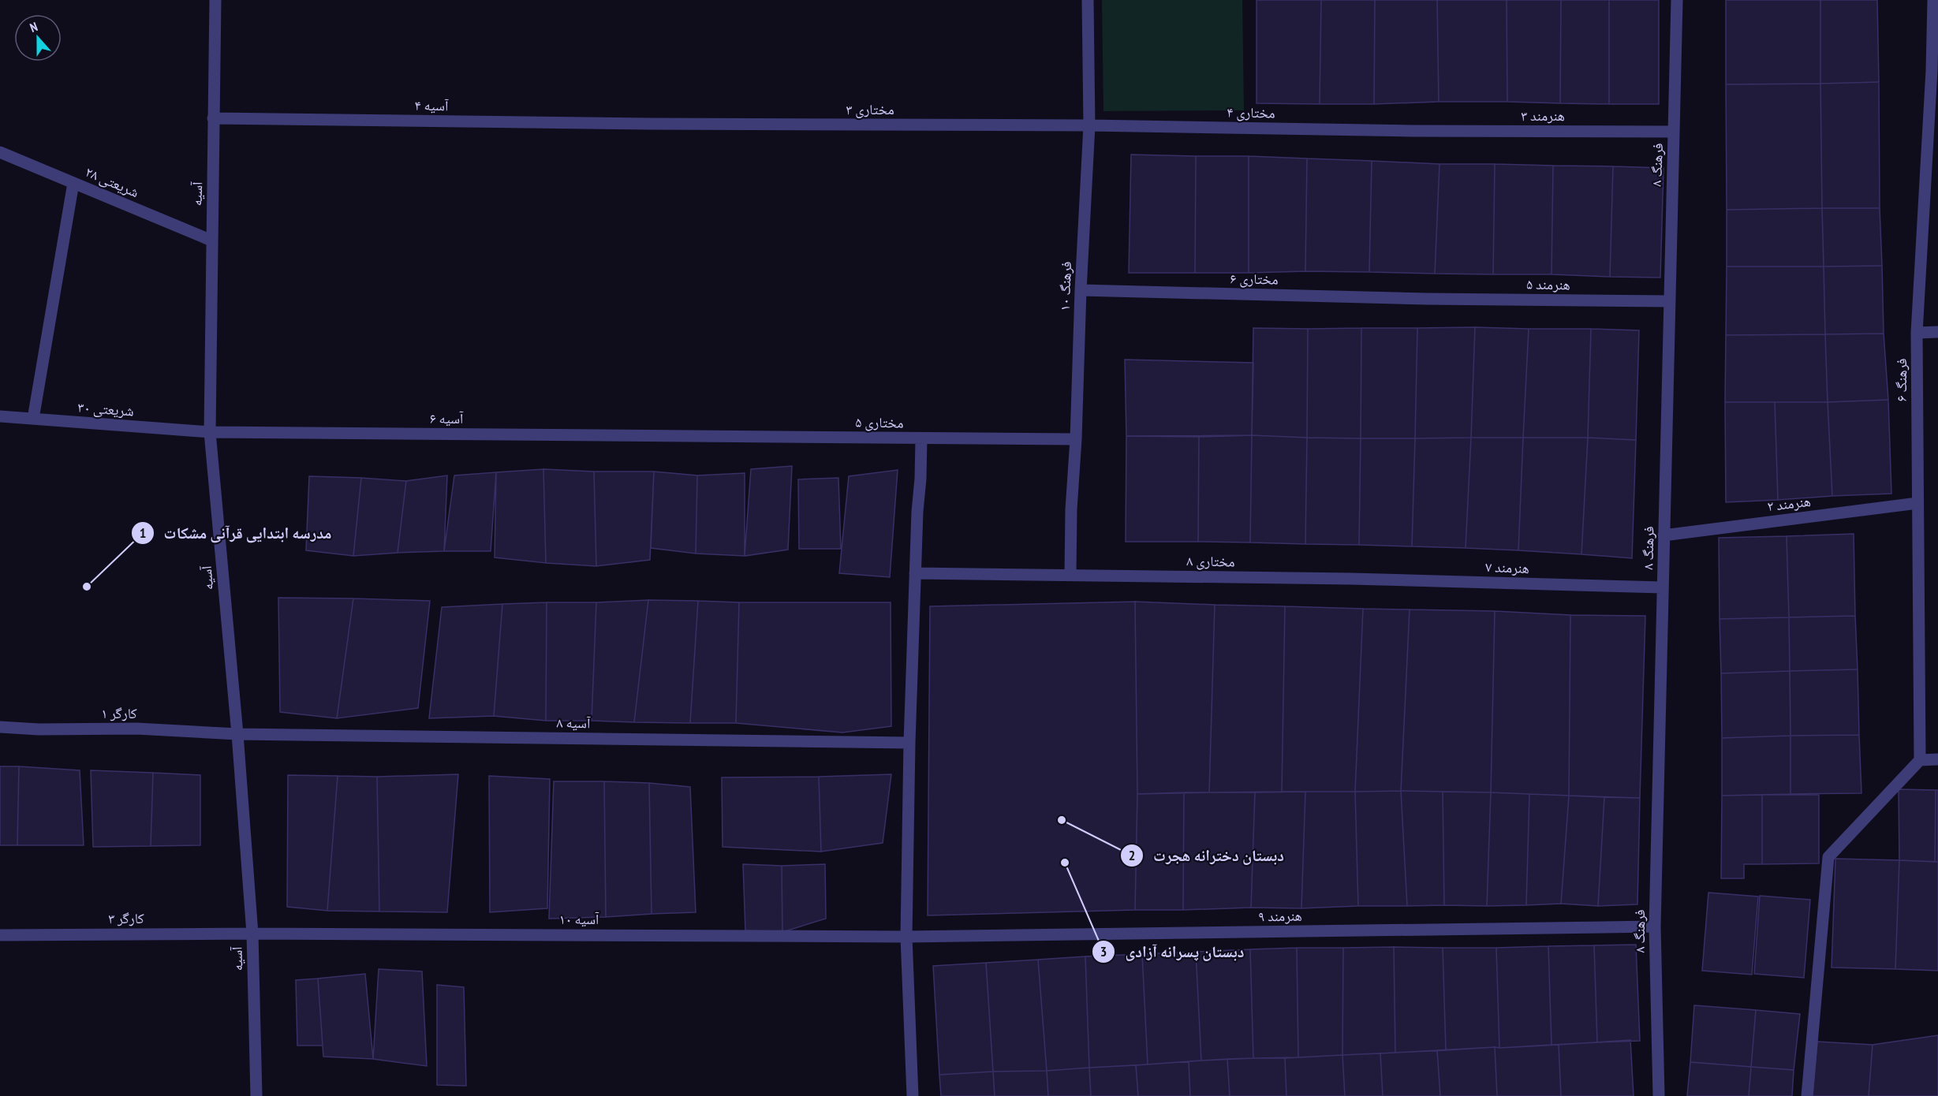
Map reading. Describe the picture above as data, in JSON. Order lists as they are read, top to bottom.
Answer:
{
  "streets": {
    "street": [
      "آسیه ۴",
      "مختاری ۳",
      "مختاری ۴",
      "هنرمند ۳",
      "فرهنگ ۸",
      "شریعتی ۲۸",
      "آسیه",
      "مختاری ۶",
      "هنرمند ۵",
      "فرهنگ ۱۰",
      "فرهنگ ۶",
      "شریعتی ۳۰",
      "آسیه ۶",
      "مختاری ۵",
      "هنرمند ۲",
      "مختاری ۸",
      "هنرمند ۷",
      "کارگر ۱",
      "آسیه ۸",
      "هنرمند ۹",
      "کارگر ۳",
      "آسیه ۱۰"
    ]
  },
  "crossings": [
    ["آسیه ۴", "مختاری ۳"],
    ["آسیه ۴", "آسیه"],
    ["مختاری ۳", "مختاری ۴"],
    ["مختاری ۳", "فرهنگ ۱۰"],
    ["مختاری ۴", "هنرمند ۳"],
    ["مختاری ۴", "فرهنگ ۱۰"],
    ["هنرمند ۳", "فرهنگ ۸"],
    ["فرهنگ ۸", "هنرمند ۵"],
    ["فرهنگ ۸", "هنرمند ۲"],
    ["فرهنگ ۸", "هنرمند ۷"],
    ["فرهنگ ۸", "هنرمند ۹"],
    ["شریعتی ۲۸", "آسیه"],
    ["آسیه", "شریعتی ۳۰"],
    ["آسیه", "آسیه ۶"],
    ["آسیه", "کارگر ۱"],
    ["آسیه", "آسیه ۸"],
    ["آسیه", "کارگر ۳"],
    ["آسیه", "آسیه ۱۰"],
    ["مختاری ۶", "هنرمند ۵"],
    ["مختاری ۶", "فرهنگ ۱۰"],
    ["فرهنگ ۱۰", "مختاری ۵"],
    ["فرهنگ ۱۰", "مختاری ۸"],
    ["فرهنگ ۶", "هنرمند ۲"],
    ["شریعتی ۳۰", "آسیه ۶"],
    ["آسیه ۶", "مختاری ۵"],
    ["مختاری ۸", "هنرمند ۷"],
    ["کارگر ۱", "آسیه ۸"],
    ["هنرمند ۹", "آسیه ۱۰"],
    ["کارگر ۳", "آسیه ۱۰"]
  ],
  "places": ["مدرسه ابتدایی قرآنی مشکات", "دبستان دخترانه هجرت", "دبستان پسرانه آزادی"],
  "north": "top"
}
